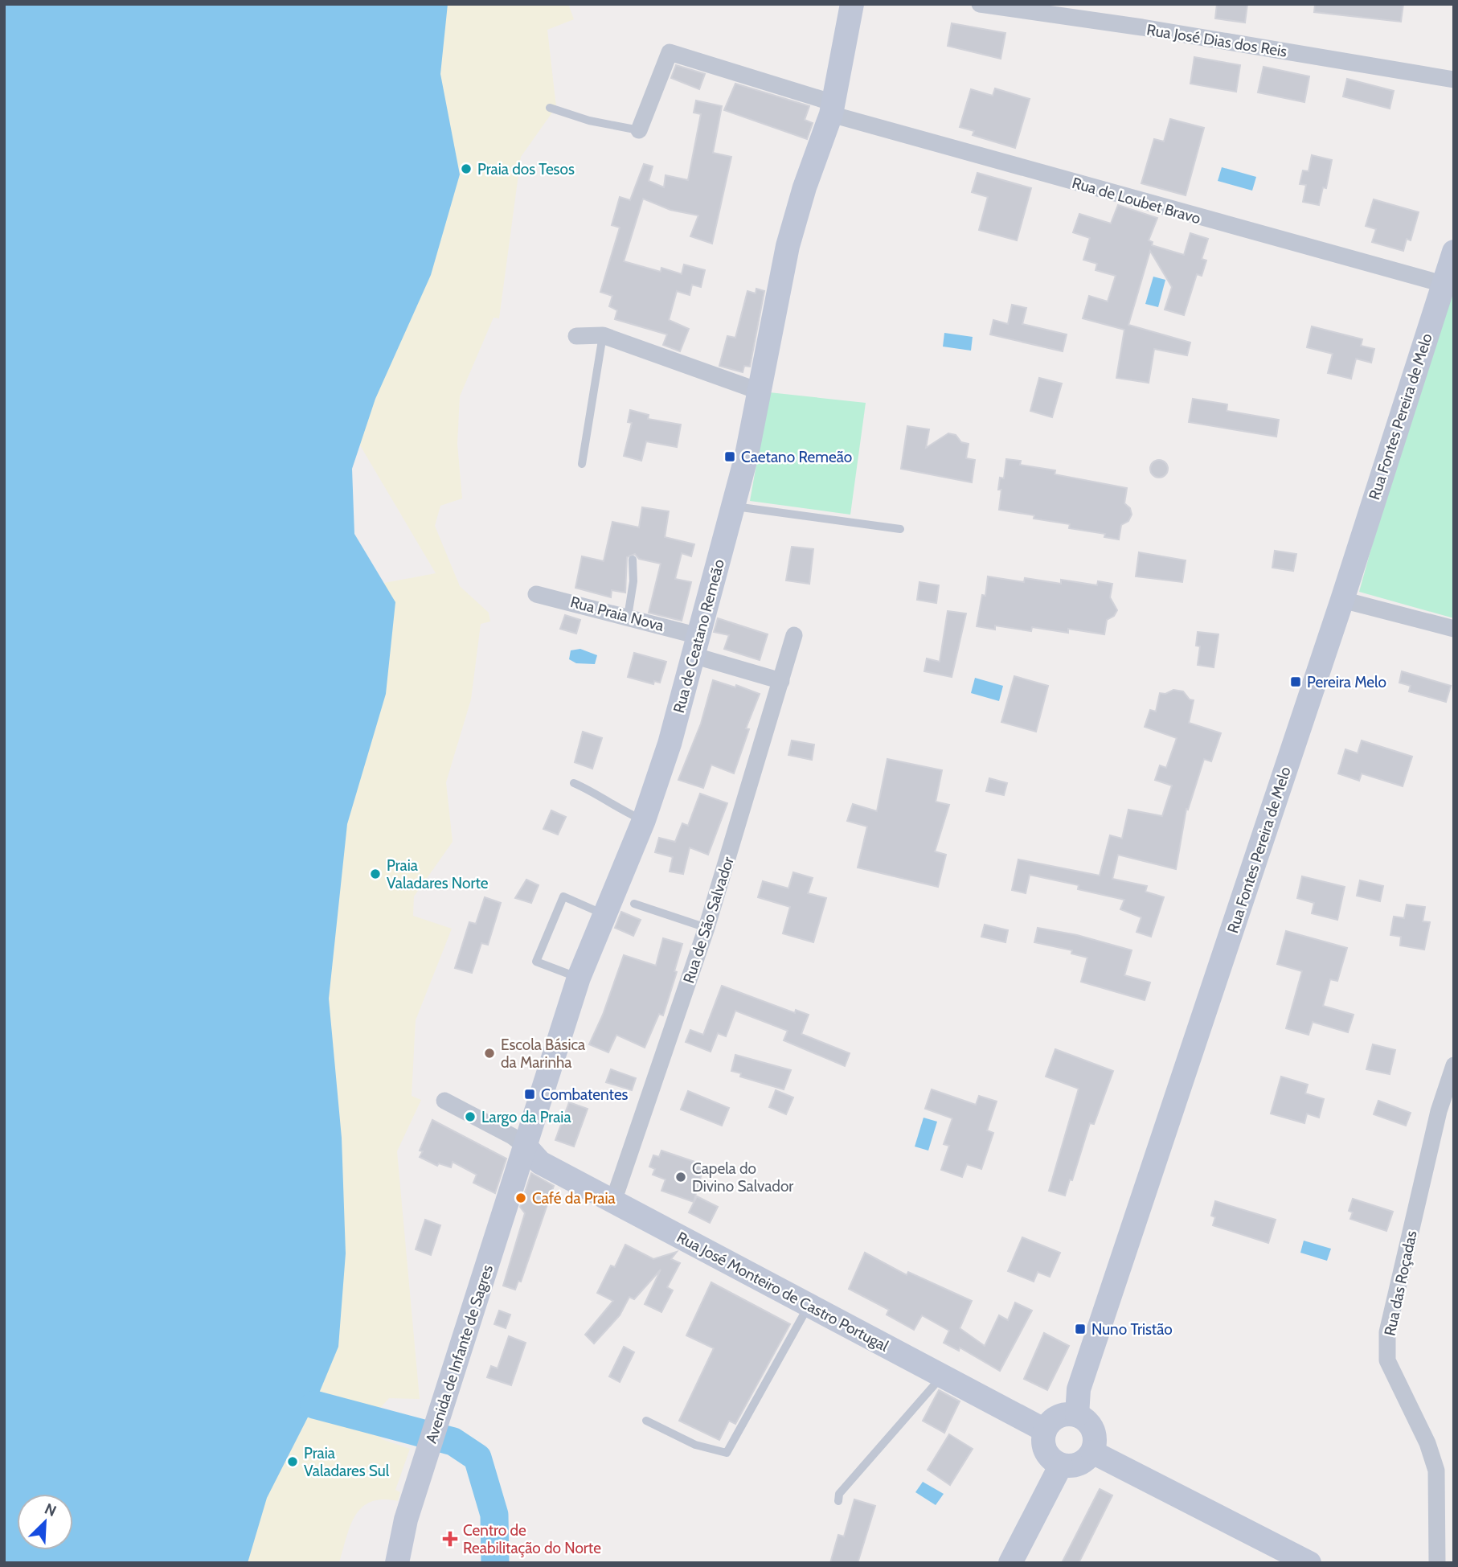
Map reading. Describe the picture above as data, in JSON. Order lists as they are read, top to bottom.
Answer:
{
  "streets": {
    "main road": [
      "Rua Fontes Pereira de Melo",
      "Rua de Ceatano Remeão",
      "Rua José Monteiro de Castro Portugal",
      "Avenida de Infante de Sagres"
    ],
    "street": [
      "Rua José Dias dos Reis",
      "Rua de Loubet Bravo",
      "Rua Praia Nova",
      "Rua de São Salvador",
      "Rua das Roçadas"
    ]
  },
  "crossings": [
    ["Rua de Loubet Bravo", "Rua Fontes Pereira de Melo"],
    ["Rua de Loubet Bravo", "Rua de Ceatano Remeão"],
    ["Rua Fontes Pereira de Melo", "Rua José Monteiro de Castro Portugal"],
    ["Rua Praia Nova", "Rua de Ceatano Remeão"],
    ["Rua Praia Nova", "Rua de São Salvador"],
    ["Rua de Ceatano Remeão", "Rua José Monteiro de Castro Portugal"],
    ["Rua de Ceatano Remeão", "Avenida de Infante de Sagres"],
    ["Rua de São Salvador", "Rua José Monteiro de Castro Portugal"],
    ["Rua José Monteiro de Castro Portugal", "Avenida de Infante de Sagres"]
  ],
  "places": {
    "other": [
      "Praia dos Tesos",
      "Praia Valadares Norte",
      "Escola Básica da Marinha",
      "Largo da Praia",
      "Capela do Divino Salvador",
      "Café da Praia",
      "Praia Valadares Sul"
    ],
    "transit": [
      "Caetano Remeão",
      "Pereira Melo",
      "Combatentes",
      "Nuno Tristão"
    ],
    "health": ["Centro de Reabilitação do Norte"]
  },
  "north": "top right"
}
